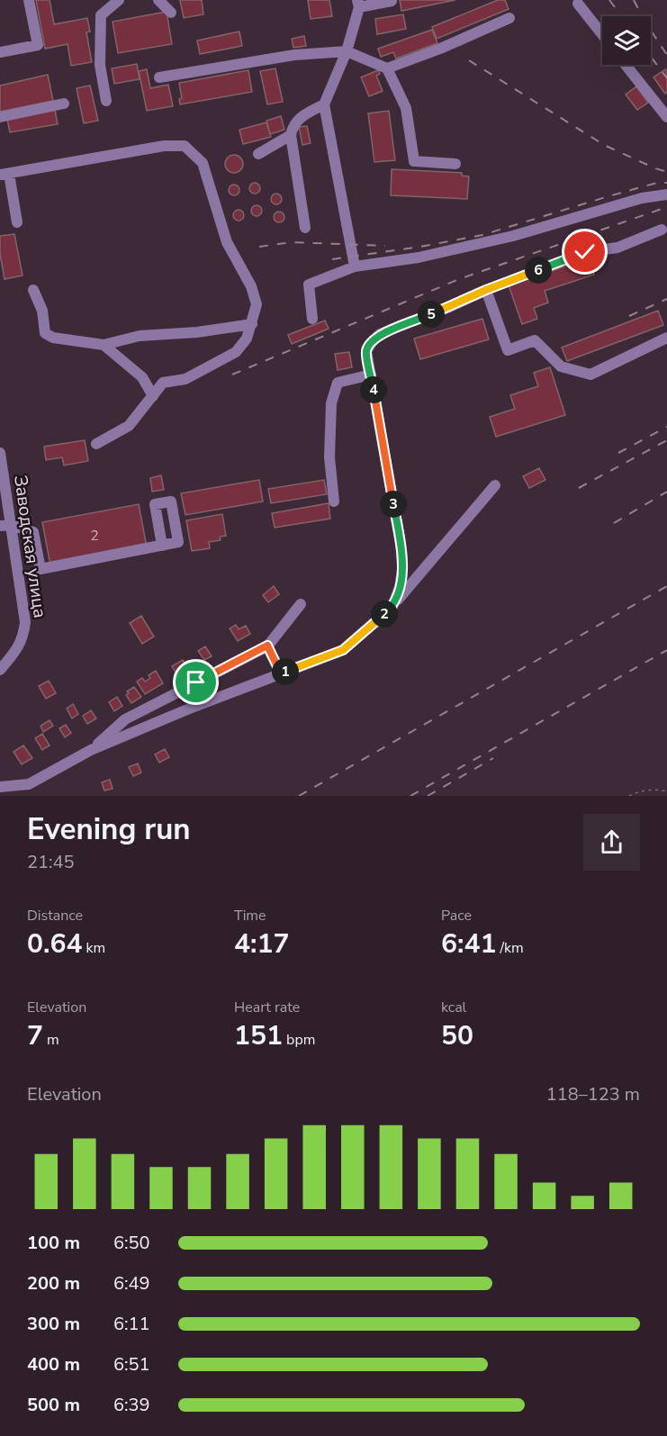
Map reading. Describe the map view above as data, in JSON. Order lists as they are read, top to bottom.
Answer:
{
  "streets": {
    "street": ["Заводская улица"]
  },
  "house_numbers": ["2"],
  "page": {
    "pins": [
      "6",
      "5",
      "4",
      "3",
      "2",
      "1"
    ],
    "heading": ["Evening run", "21:45"],
    "stats": [
      ["Distance", "0.64 km"],
      ["Time", "4:17"],
      ["Pace", "6:41 /km"],
      ["Elevation", "7 m"],
      ["Heart rate", "151 bpm"],
      ["kcal", "50"]
    ],
    "chart": ["Elevation", "118–123 m"],
    "list": [
      {
        "name": "100 m",
        "note": "6:50"
      },
      {
        "name": "200 m",
        "note": "6:49"
      },
      {
        "name": "300 m",
        "note": "6:11"
      },
      {
        "name": "400 m",
        "note": "6:51"
      },
      {
        "name": "500 m",
        "note": "6:39"
      }
    ]
  }
}
